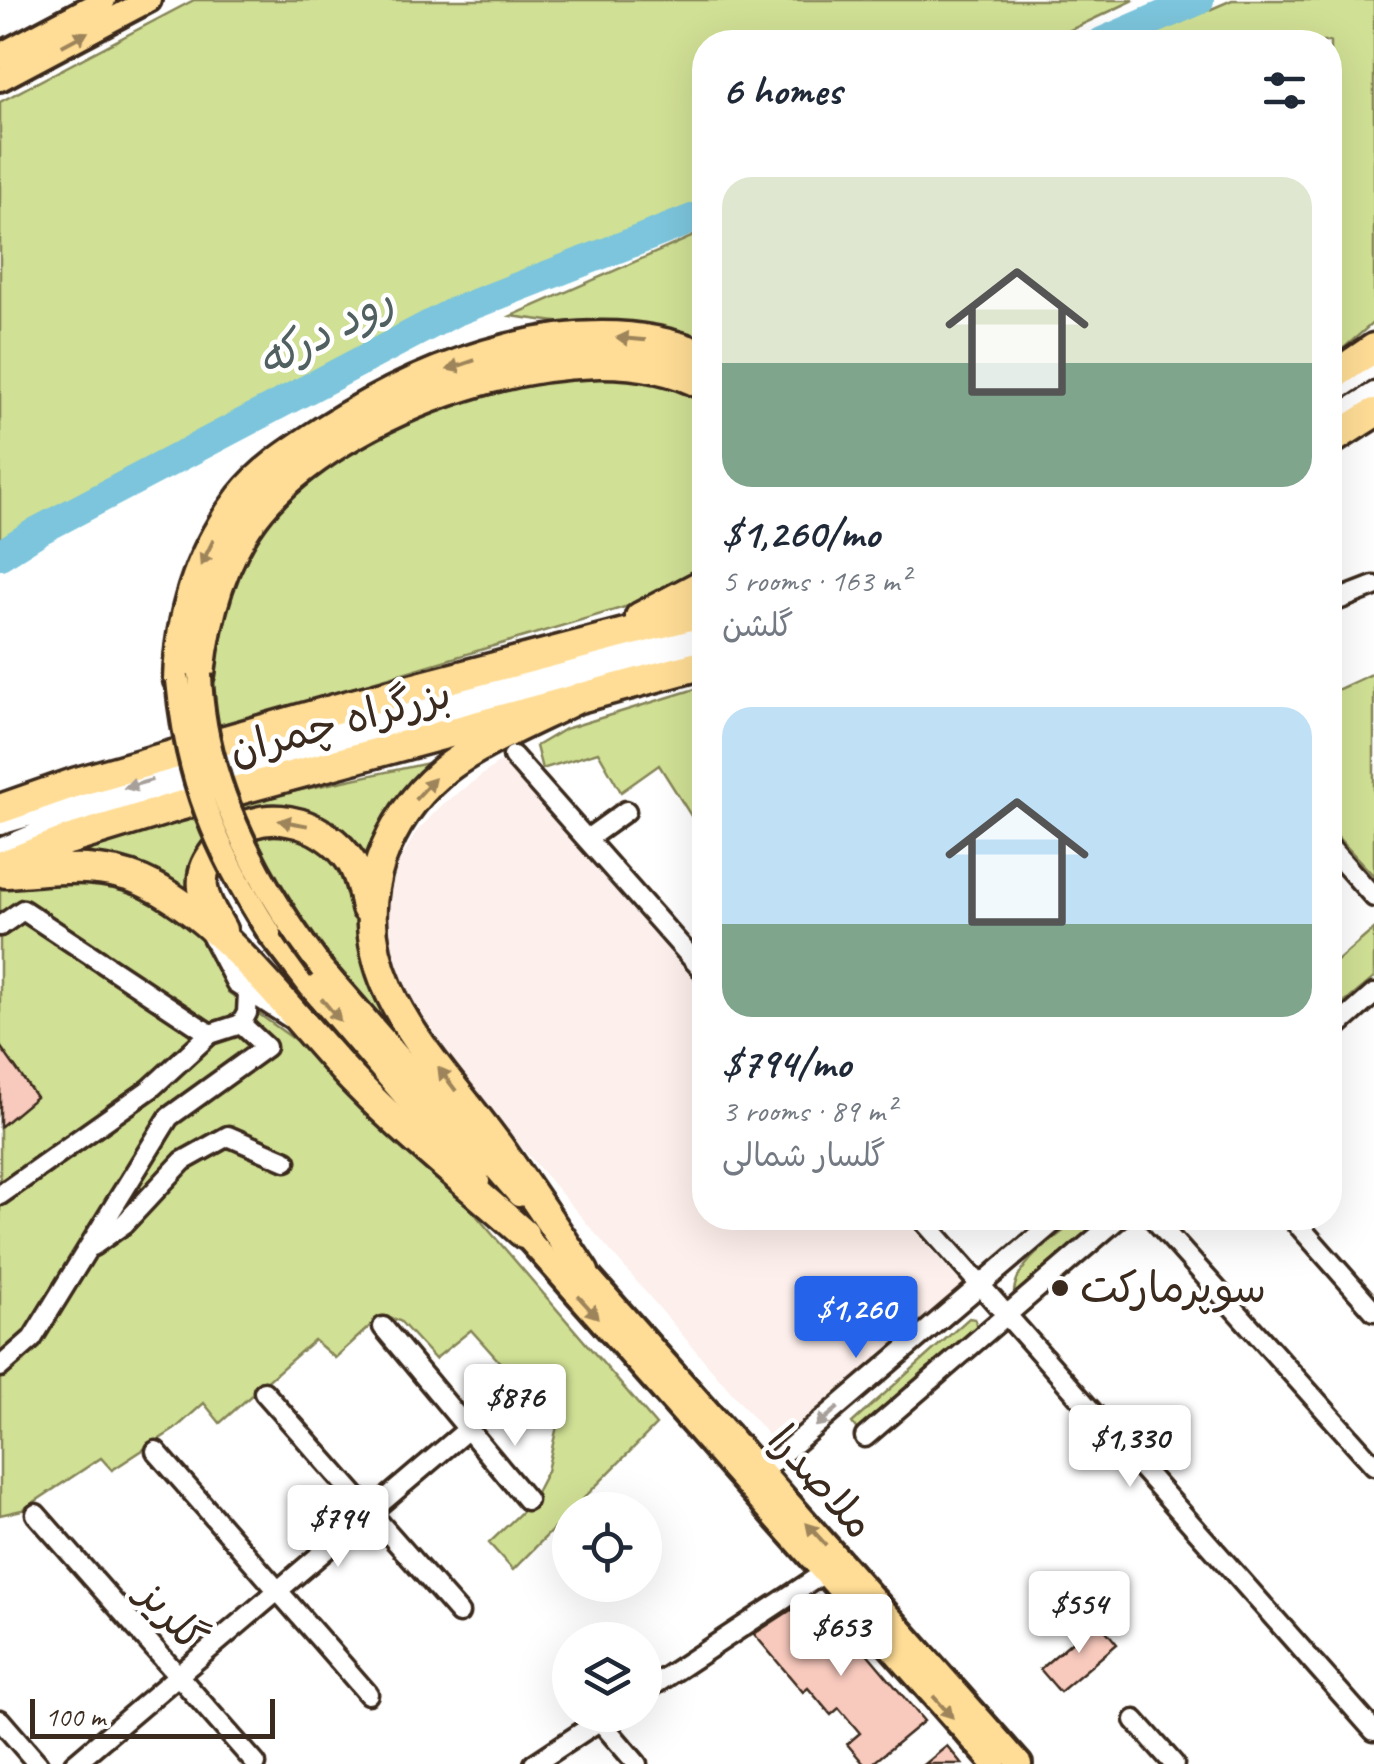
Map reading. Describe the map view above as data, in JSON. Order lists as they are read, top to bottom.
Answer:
{
  "streets": {
    "highway": ["بزرگراه چمران"],
    "main road": ["ملاصدرا"],
    "street": ["گلریز"]
  },
  "water": ["رود درکه"],
  "places": ["سوپرمارکت"],
  "scale_bar": "100 m",
  "page": {
    "heading": "6 homes",
    "list": [
      {
        "name": "$1,260/mo",
        "note": "5 rooms · 163 m² · گلشن"
      },
      {
        "name": "$794/mo",
        "note": "3 rooms · 89 m² · گلسار شمالی"
      }
    ],
    "price": [
      "$1,260",
      "$876",
      "$1,330",
      "$794",
      "$554",
      "$653"
    ],
    "scale": "100 m"
  }
}
